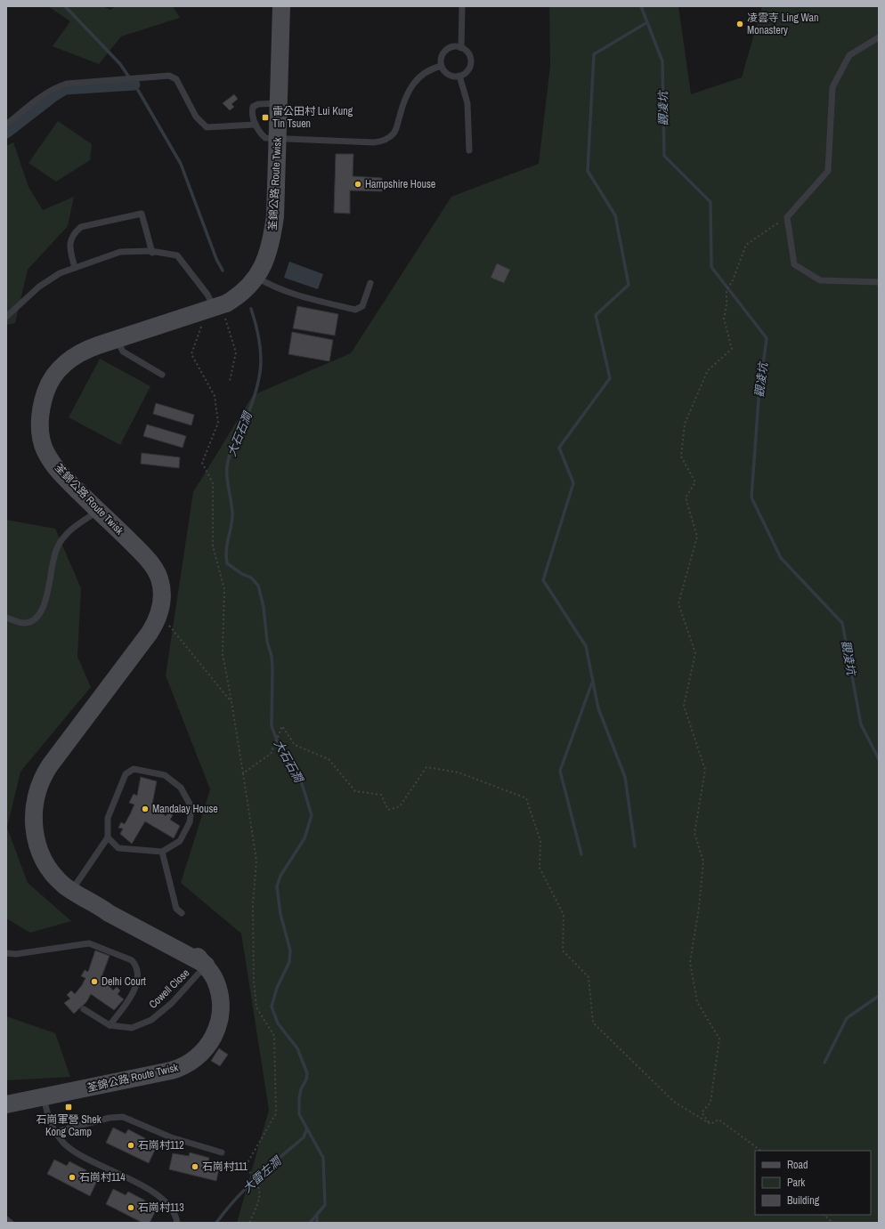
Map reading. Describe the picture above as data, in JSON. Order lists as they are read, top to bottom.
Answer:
{
  "streets": {
    "main road": ["荃錦公路 Route Twisk"],
    "lane": ["Cowell Close"]
  },
  "crossings": [
    ["荃錦公路 Route Twisk", "Cowell Close"]
  ],
  "water": ["觀凌坑", "大石石澗", "大雷左澗"],
  "places": {
    "other": [
      "凌雲寺 Ling Wan Monastery",
      "Hampshire House",
      "Mandalay House",
      "Delhi Court",
      "石崗村112",
      "石崗村111",
      "石崗村114",
      "石崗村113"
    ],
    "transit": ["雷公田村 Lui Kung Tin Tsuen", "石崗軍營 Shek Kong Camp"]
  },
  "legend": ["Road", "Park", "Building"]
}
